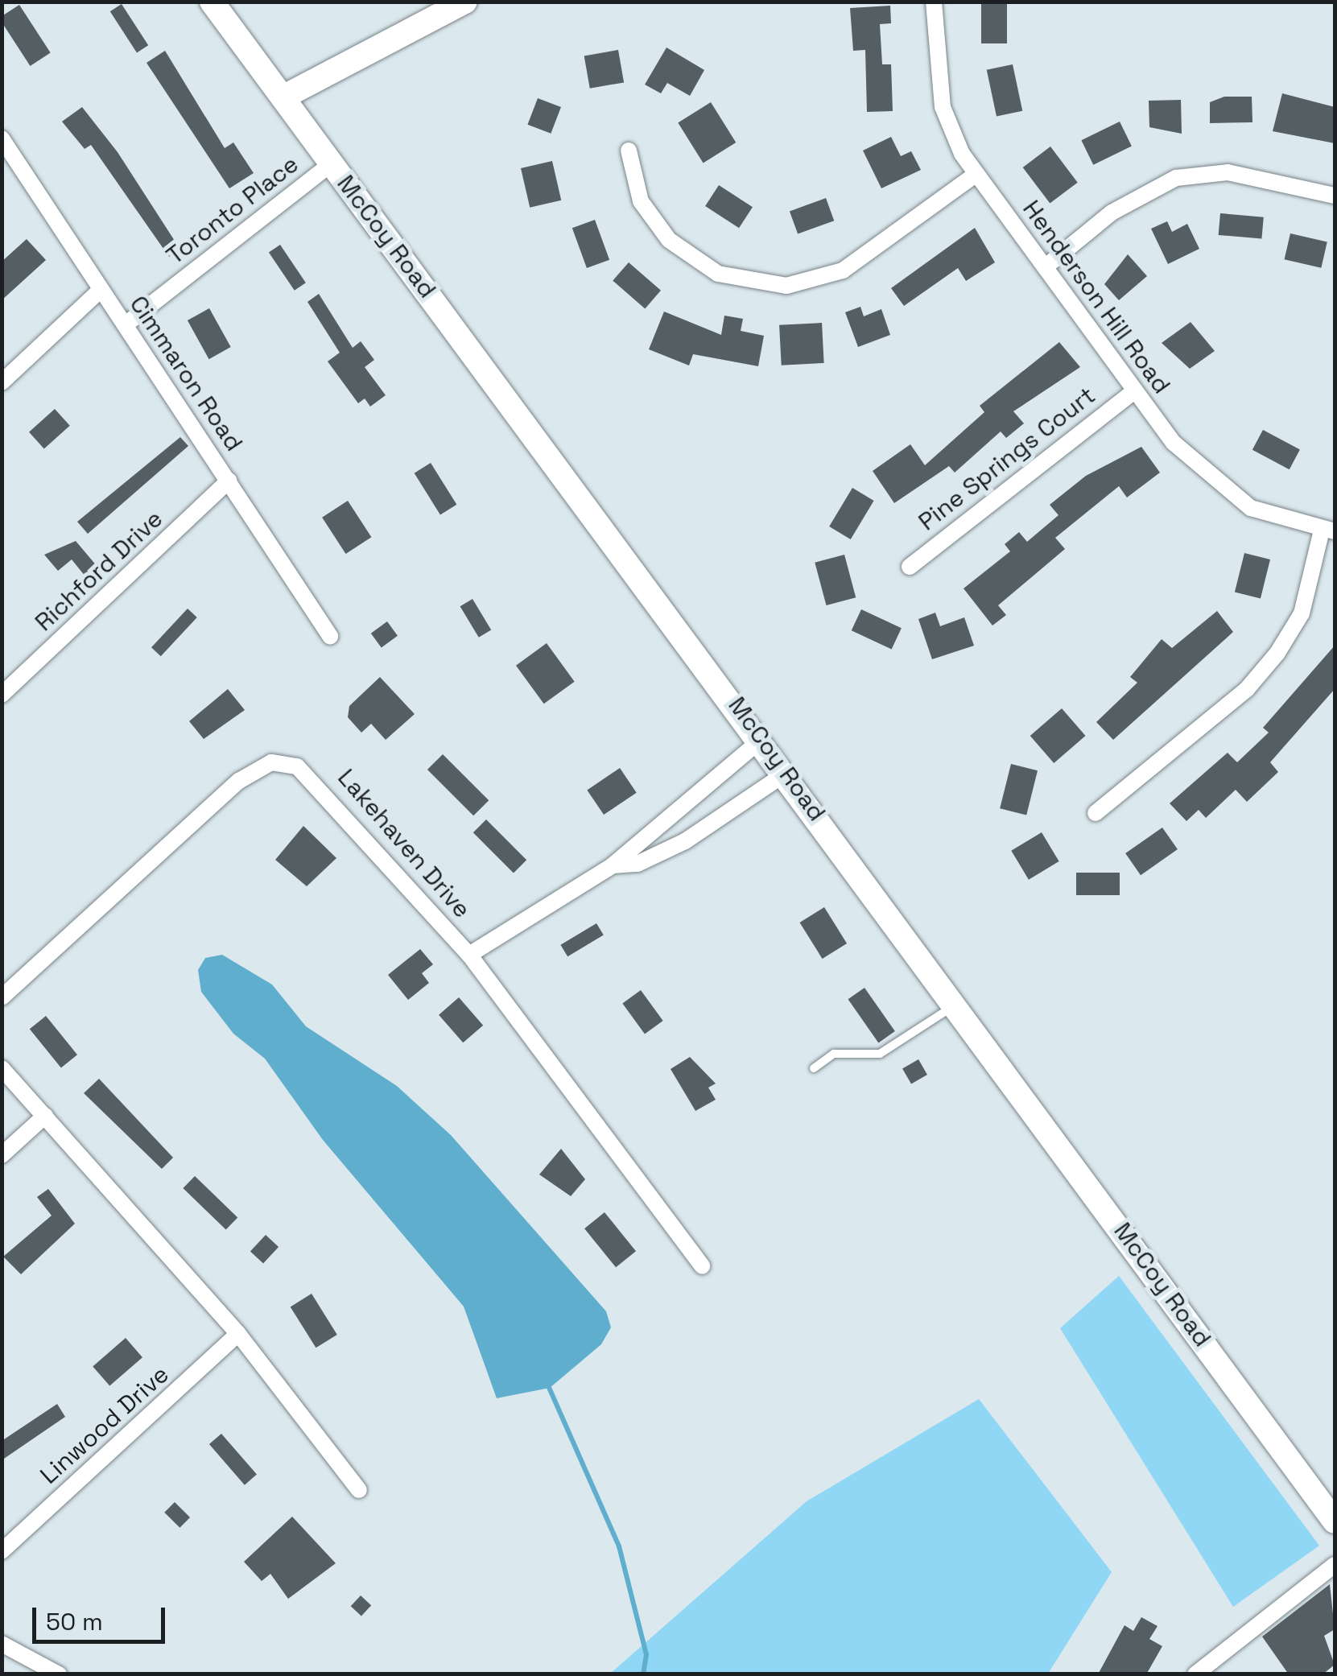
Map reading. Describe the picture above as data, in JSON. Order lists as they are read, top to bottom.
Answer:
{
  "streets": {
    "main road": ["McCoy Road"],
    "street": [
      "Toronto Place",
      "Henderson Hill Road",
      "Cimmaron Road",
      "Pine Springs Court",
      "Richford Drive",
      "Lakehaven Drive",
      "Linwood Drive"
    ]
  },
  "crossings": [
    ["Toronto Place", "McCoy Road"],
    ["Toronto Place", "Cimmaron Road"],
    ["Henderson Hill Road", "Pine Springs Court"],
    ["Cimmaron Road", "Richford Drive"]
  ],
  "scale_bar": "50 m"
}
